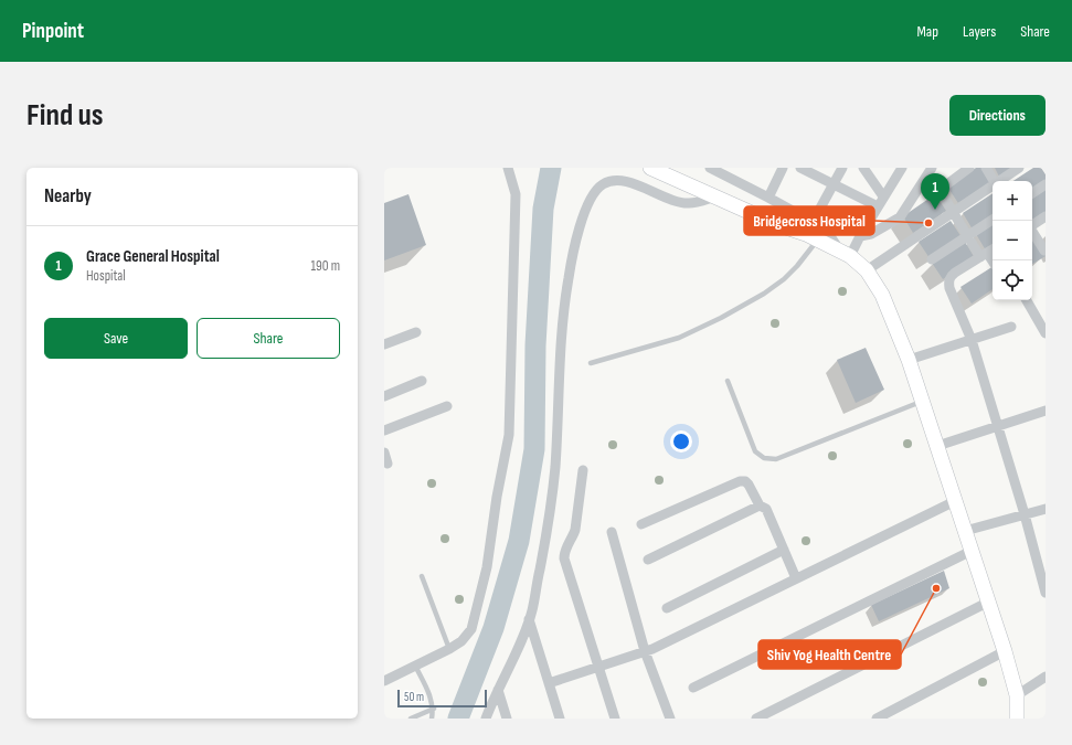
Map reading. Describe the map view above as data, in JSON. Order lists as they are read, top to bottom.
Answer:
{
  "places": ["Bridgecross Hospital", "Shiv Yog Health Centre"],
  "scale_bar": "50 m",
  "page": {
    "header": "Pinpoint",
    "nav": ["Map", "Layers", "Share"],
    "buttons": [
      "Directions",
      ["Save", "Share"]
    ],
    "title": "Find us",
    "heading": "Nearby",
    "pins": "1",
    "map_buttons": ["+", "−"],
    "list": [
      {
        "mark": "1",
        "name": "Grace General Hospital",
        "note": "Hospital",
        "value": "190 m"
      }
    ],
    "scale": "50 m"
  }
}
